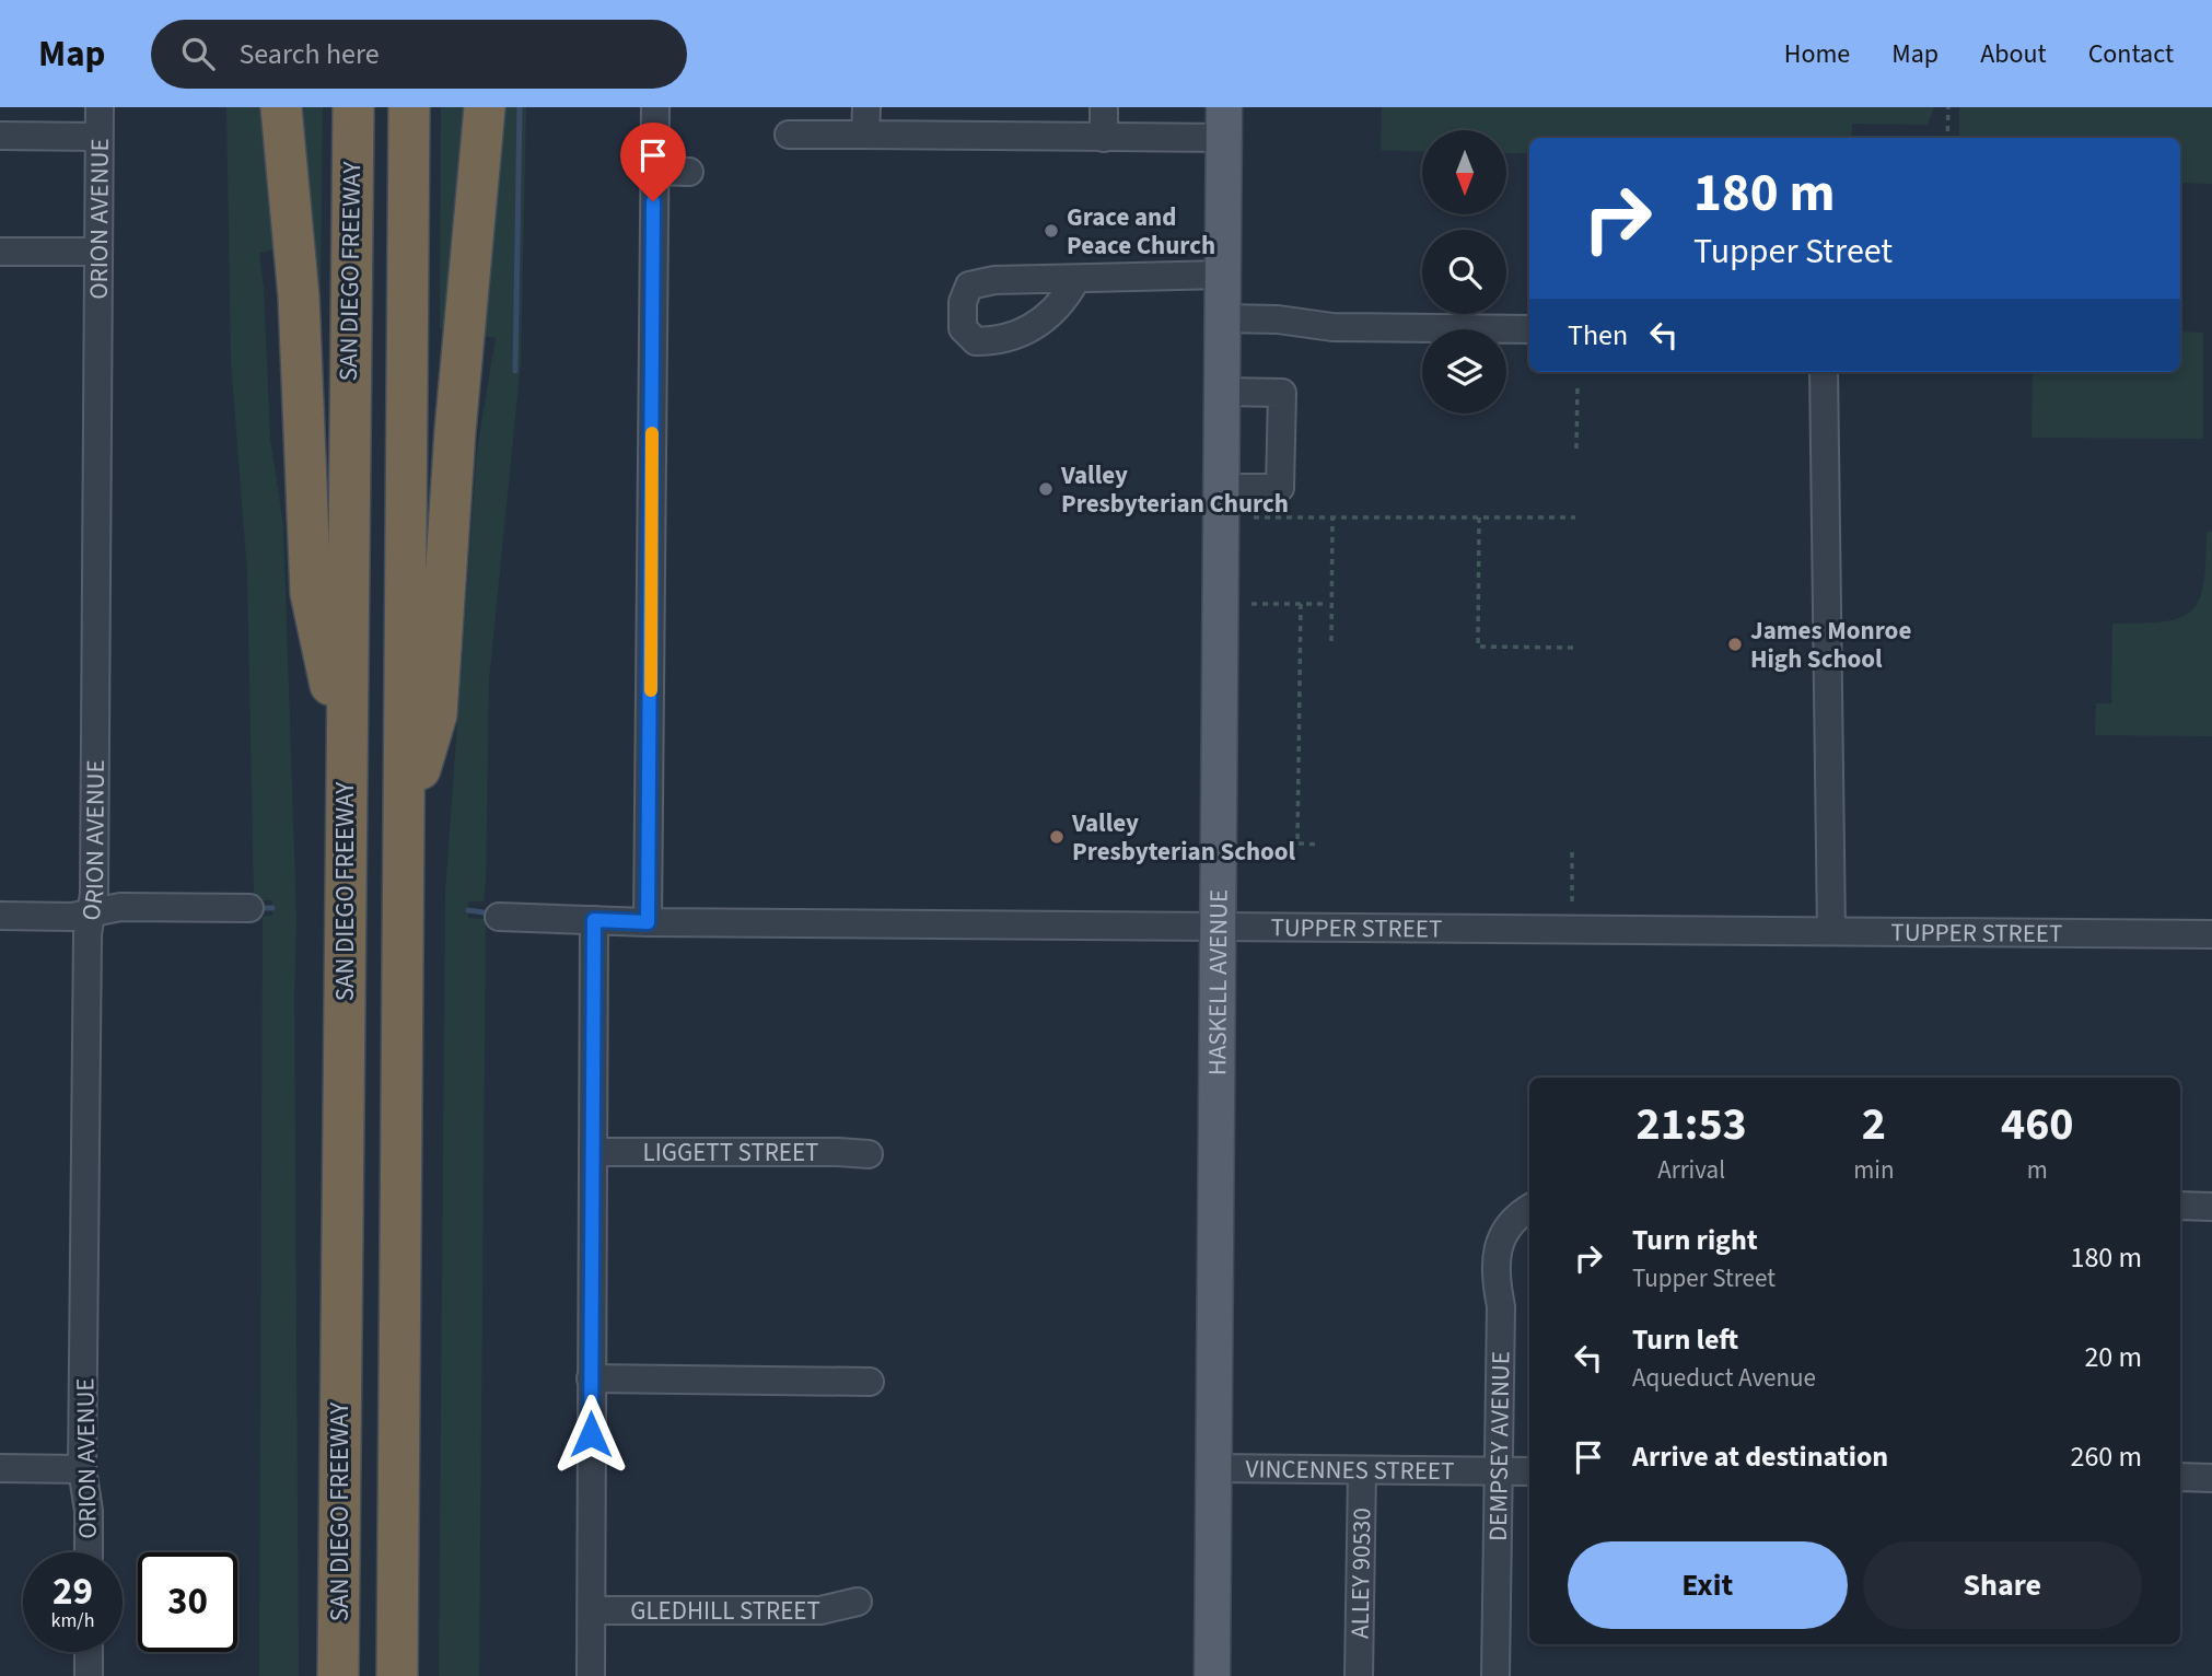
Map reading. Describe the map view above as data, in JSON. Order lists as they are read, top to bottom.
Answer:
{
  "streets": {
    "highway": ["SAN DIEGO FREEWAY"],
    "main road": ["HASKELL AVENUE"],
    "street": [
      "ORION AVENUE",
      "TUPPER STREET",
      "LIGGETT STREET",
      "DEMPSEY AVENUE",
      "VINCENNES STREET",
      "ALLEY 90530",
      "GLEDHILL STREET"
    ]
  },
  "crossings": [
    ["TUPPER STREET", "HASKELL AVENUE"],
    ["HASKELL AVENUE", "VINCENNES STREET"],
    ["DEMPSEY AVENUE", "VINCENNES STREET"],
    ["VINCENNES STREET", "ALLEY 90530"]
  ],
  "places": [
    "Grace and Peace Church",
    "Valley Presbyterian Church",
    "James Monroe High School",
    "Valley Presbyterian School"
  ],
  "north": "bottom",
  "page": {
    "header": "Map",
    "search": "Search here",
    "nav": [
      "Home",
      "Map",
      "About",
      "Contact"
    ],
    "turn": ["180 m", "Tupper Street"],
    "then": "Then",
    "eta": [
      "21:53",
      "Arrival",
      "2",
      "min",
      "460",
      "m"
    ],
    "list": [
      {
        "name": "Turn right",
        "note": "Tupper Street",
        "value": "180 m"
      },
      {
        "name": "Turn left",
        "note": "Aqueduct Avenue",
        "value": "20 m"
      },
      {
        "name": "Arrive at destination",
        "value": "260 m"
      }
    ],
    "buttons": ["Exit", "Share"],
    "speed": "29 km/h",
    "limit": "30"
  }
}
